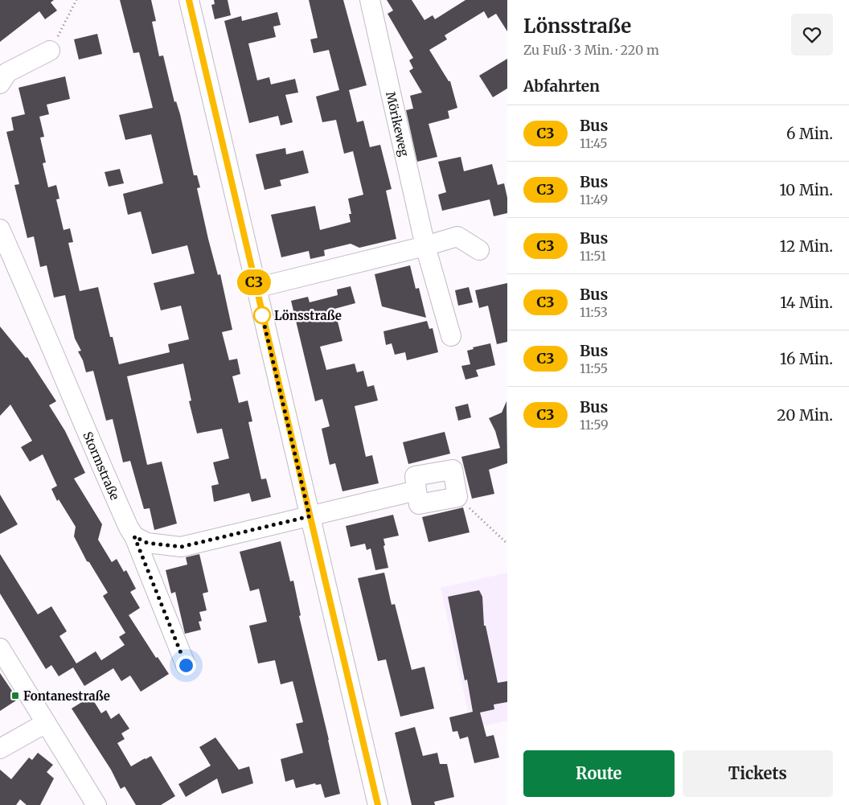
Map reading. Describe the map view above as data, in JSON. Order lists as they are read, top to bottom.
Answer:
{
  "streets": {
    "street": ["Mörikeweg", "Stormstraße"]
  },
  "places": {
    "other": ["Lönsstraße"],
    "transit": ["Fontanestraße"]
  },
  "lines": ["bus line C3"],
  "page": {
    "on_map": "C3",
    "heading": [
      ["Lönsstraße", "Zu Fuß · 3 Min. · 220 m"],
      "Abfahrten"
    ],
    "list": [
      {
        "mark": "C3",
        "name": "Bus",
        "note": "11:45",
        "value": "6 Min."
      },
      {
        "mark": "C3",
        "name": "Bus",
        "note": "11:49",
        "value": "10 Min."
      },
      {
        "mark": "C3",
        "name": "Bus",
        "note": "11:51",
        "value": "12 Min."
      },
      {
        "mark": "C3",
        "name": "Bus",
        "note": "11:53",
        "value": "14 Min."
      },
      {
        "mark": "C3",
        "name": "Bus",
        "note": "11:55",
        "value": "16 Min."
      },
      {
        "mark": "C3",
        "name": "Bus",
        "note": "11:59",
        "value": "20 Min."
      }
    ],
    "buttons": ["Route", "Tickets"]
  }
}
